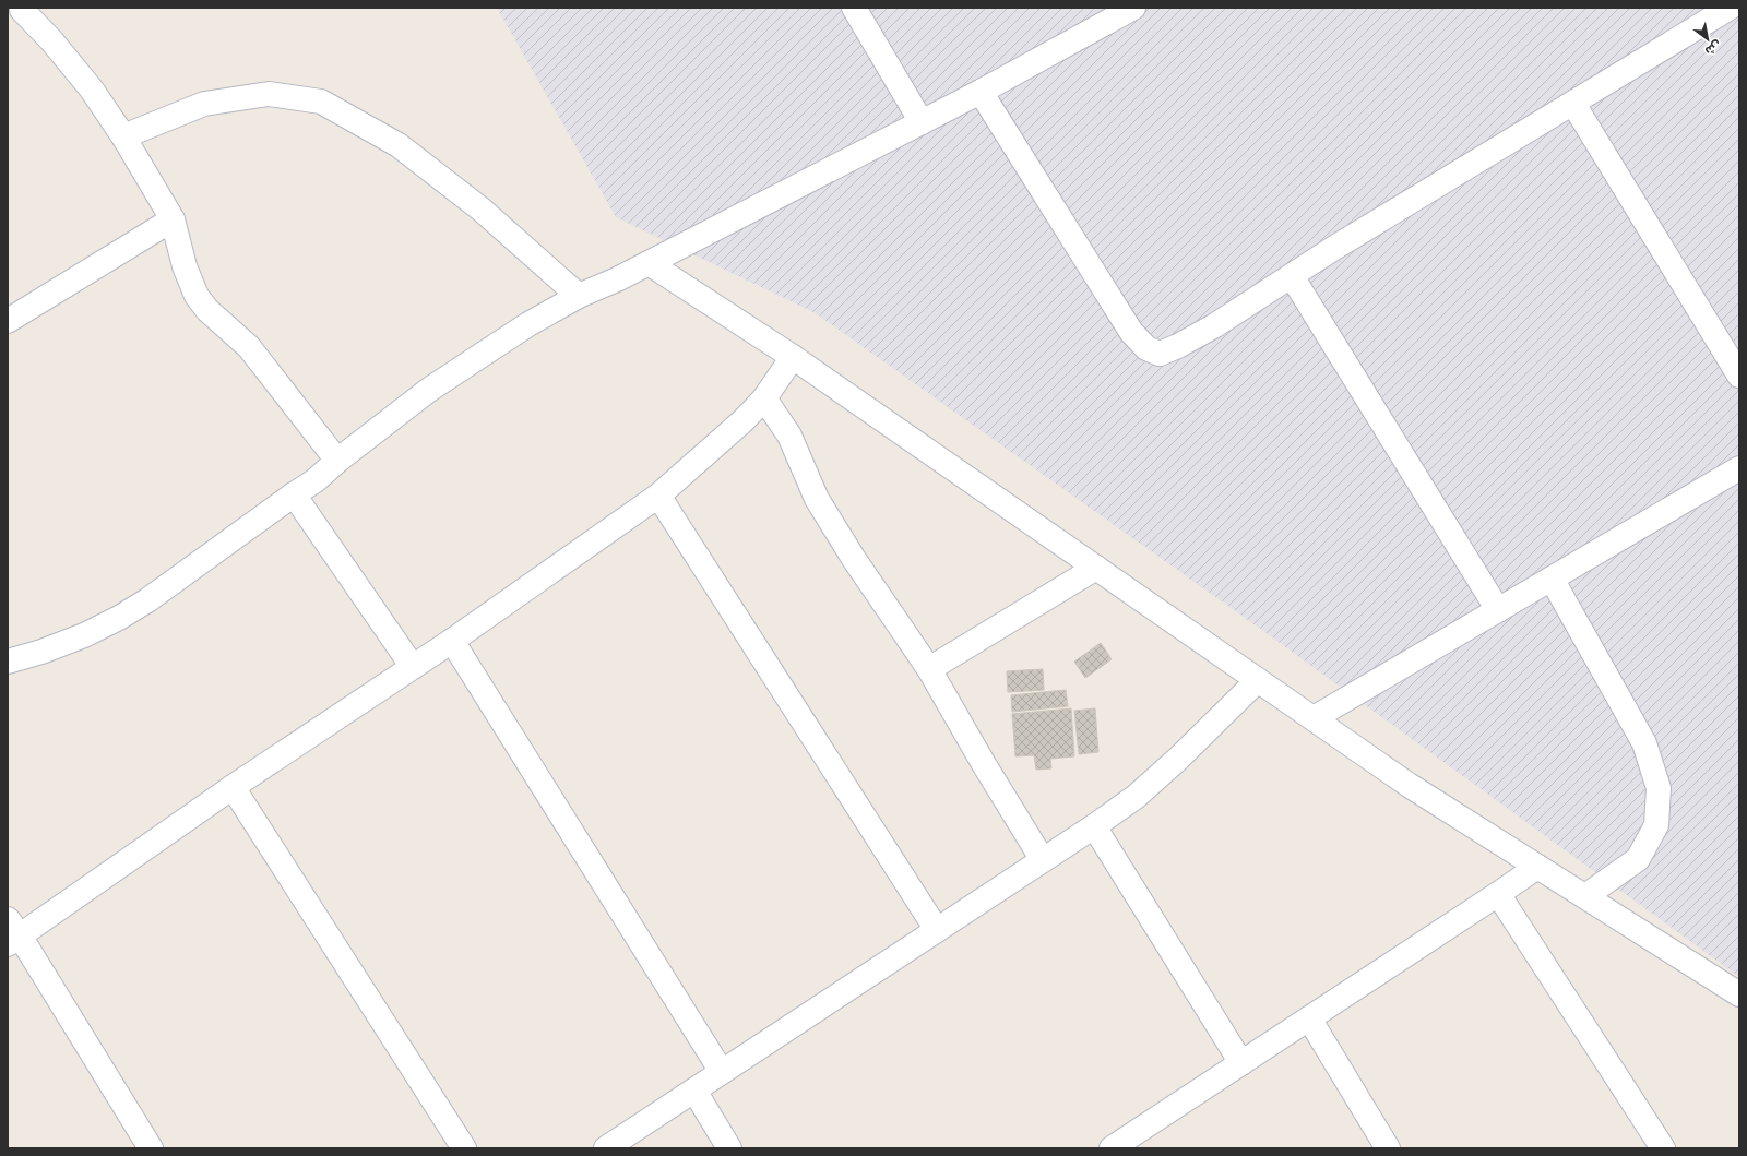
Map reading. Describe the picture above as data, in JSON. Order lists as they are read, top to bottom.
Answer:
{
  "north": "bottom right"
}
